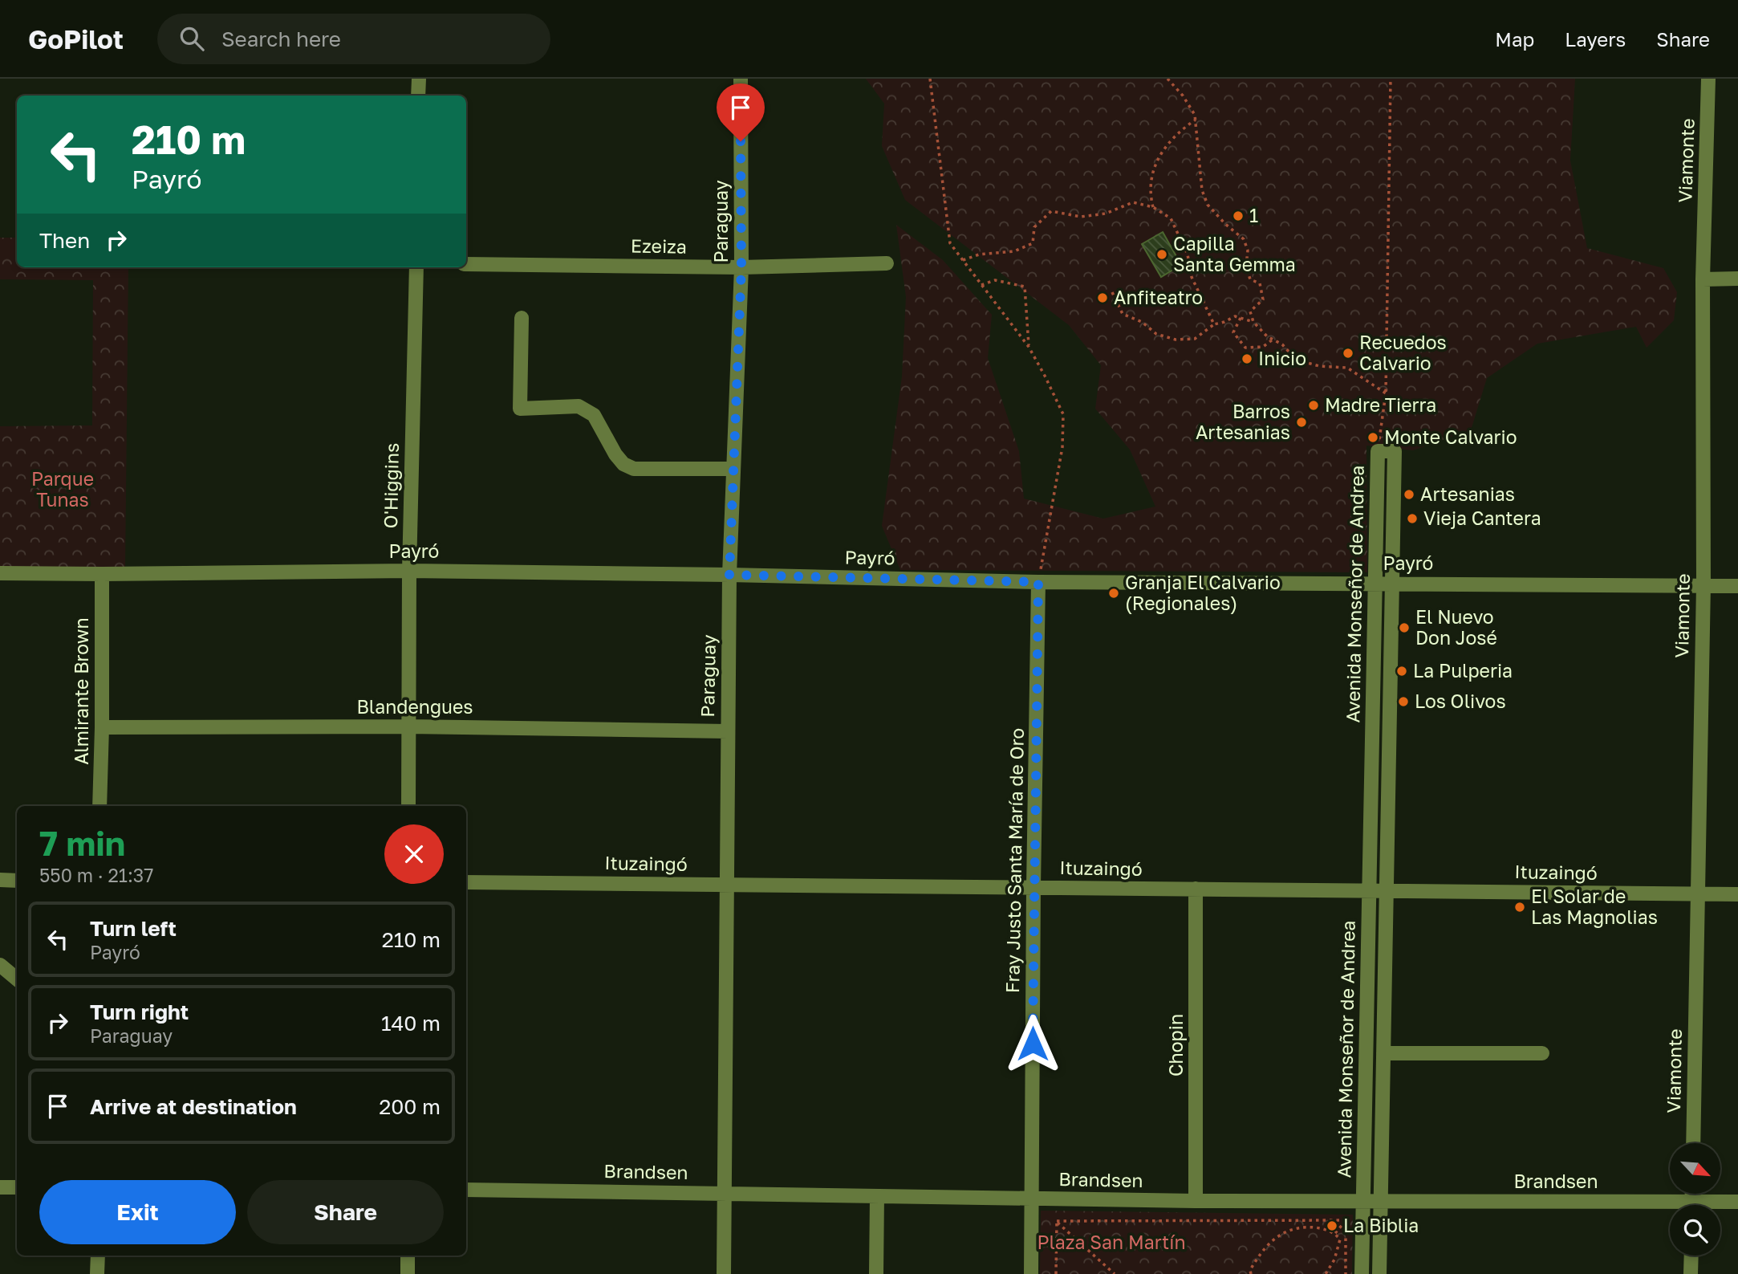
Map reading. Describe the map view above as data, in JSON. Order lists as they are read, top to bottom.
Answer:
{
  "streets": {
    "street": [
      "Viamonte",
      "Paraguay",
      "Ezeiza",
      "O'Higgins",
      "Payró",
      "Avenida Monseñor de Andrea",
      "Almirante Brown",
      "Blandengues",
      "Fray Justo Santa María de Oro",
      "Ituzaingó",
      "Chopin",
      "Brandsen"
    ]
  },
  "crossings": [
    ["Viamonte", "Payró"],
    ["Viamonte", "Ituzaingó"],
    ["Paraguay", "Ezeiza"],
    ["Paraguay", "Payró"],
    ["Paraguay", "Blandengues"],
    ["Paraguay", "Ituzaingó"],
    ["Paraguay", "Brandsen"],
    ["O'Higgins", "Payró"],
    ["O'Higgins", "Blandengues"],
    ["Payró", "Avenida Monseñor de Andrea"],
    ["Payró", "Almirante Brown"],
    ["Payró", "Fray Justo Santa María de Oro"],
    ["Avenida Monseñor de Andrea", "Ituzaingó"],
    ["Avenida Monseñor de Andrea", "Brandsen"],
    ["Almirante Brown", "Blandengues"],
    ["Fray Justo Santa María de Oro", "Ituzaingó"],
    ["Fray Justo Santa María de Oro", "Brandsen"],
    ["Ituzaingó", "Chopin"],
    ["Chopin", "Brandsen"]
  ],
  "parks": ["Parque Tunas", "Plaza San Martín"],
  "places": [
    "1",
    "Capilla Santa Gemma",
    "Anfiteatro",
    "Recuedos Calvario",
    "Inicio",
    "Madre Tierra",
    "Barros Artesanias",
    "Monte Calvario",
    "Artesanias",
    "Vieja Cantera",
    "Granja El Calvario (Regionales)",
    "El Nuevo Don José",
    "La Pulperia",
    "Los Olivos",
    "El Solar de Las Magnolias",
    "La Biblia"
  ],
  "north": "bottom right",
  "page": {
    "header": "GoPilot",
    "search": "Search here",
    "nav": ["Map", "Layers", "Share"],
    "turn": ["210 m", "Payró"],
    "then": "Then",
    "heading": ["7 min", "550 m · 21:37"],
    "list": [
      {
        "name": "Turn left",
        "note": "Payró",
        "value": "210 m"
      },
      {
        "name": "Turn right",
        "note": "Paraguay",
        "value": "140 m"
      },
      {
        "name": "Arrive at destination",
        "value": "200 m"
      }
    ],
    "buttons": ["Exit", "Share"]
  }
}
